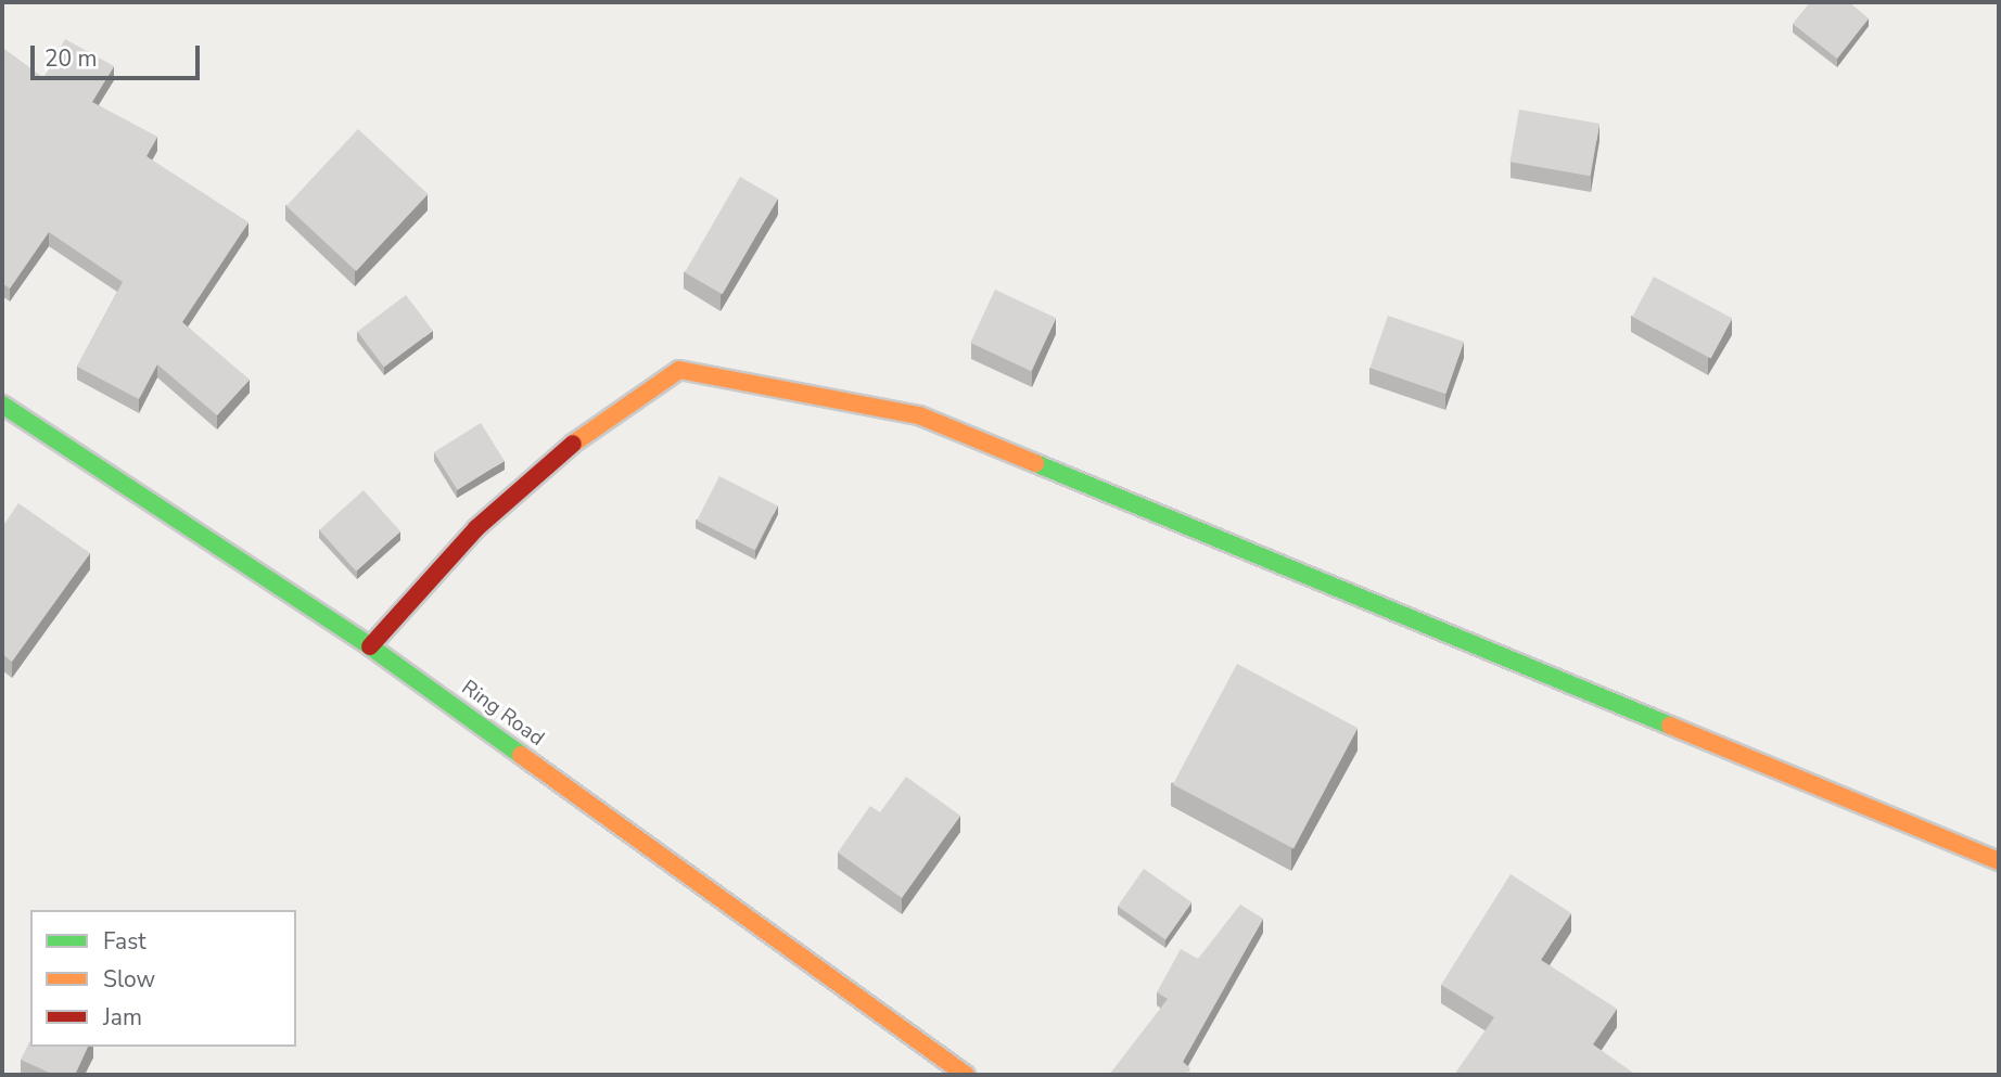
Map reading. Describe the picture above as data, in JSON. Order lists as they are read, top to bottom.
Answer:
{
  "streets": {
    "street": ["Ring Road"]
  },
  "legend": ["Fast", "Slow", "Jam"],
  "scale_bar": "20 m"
}
